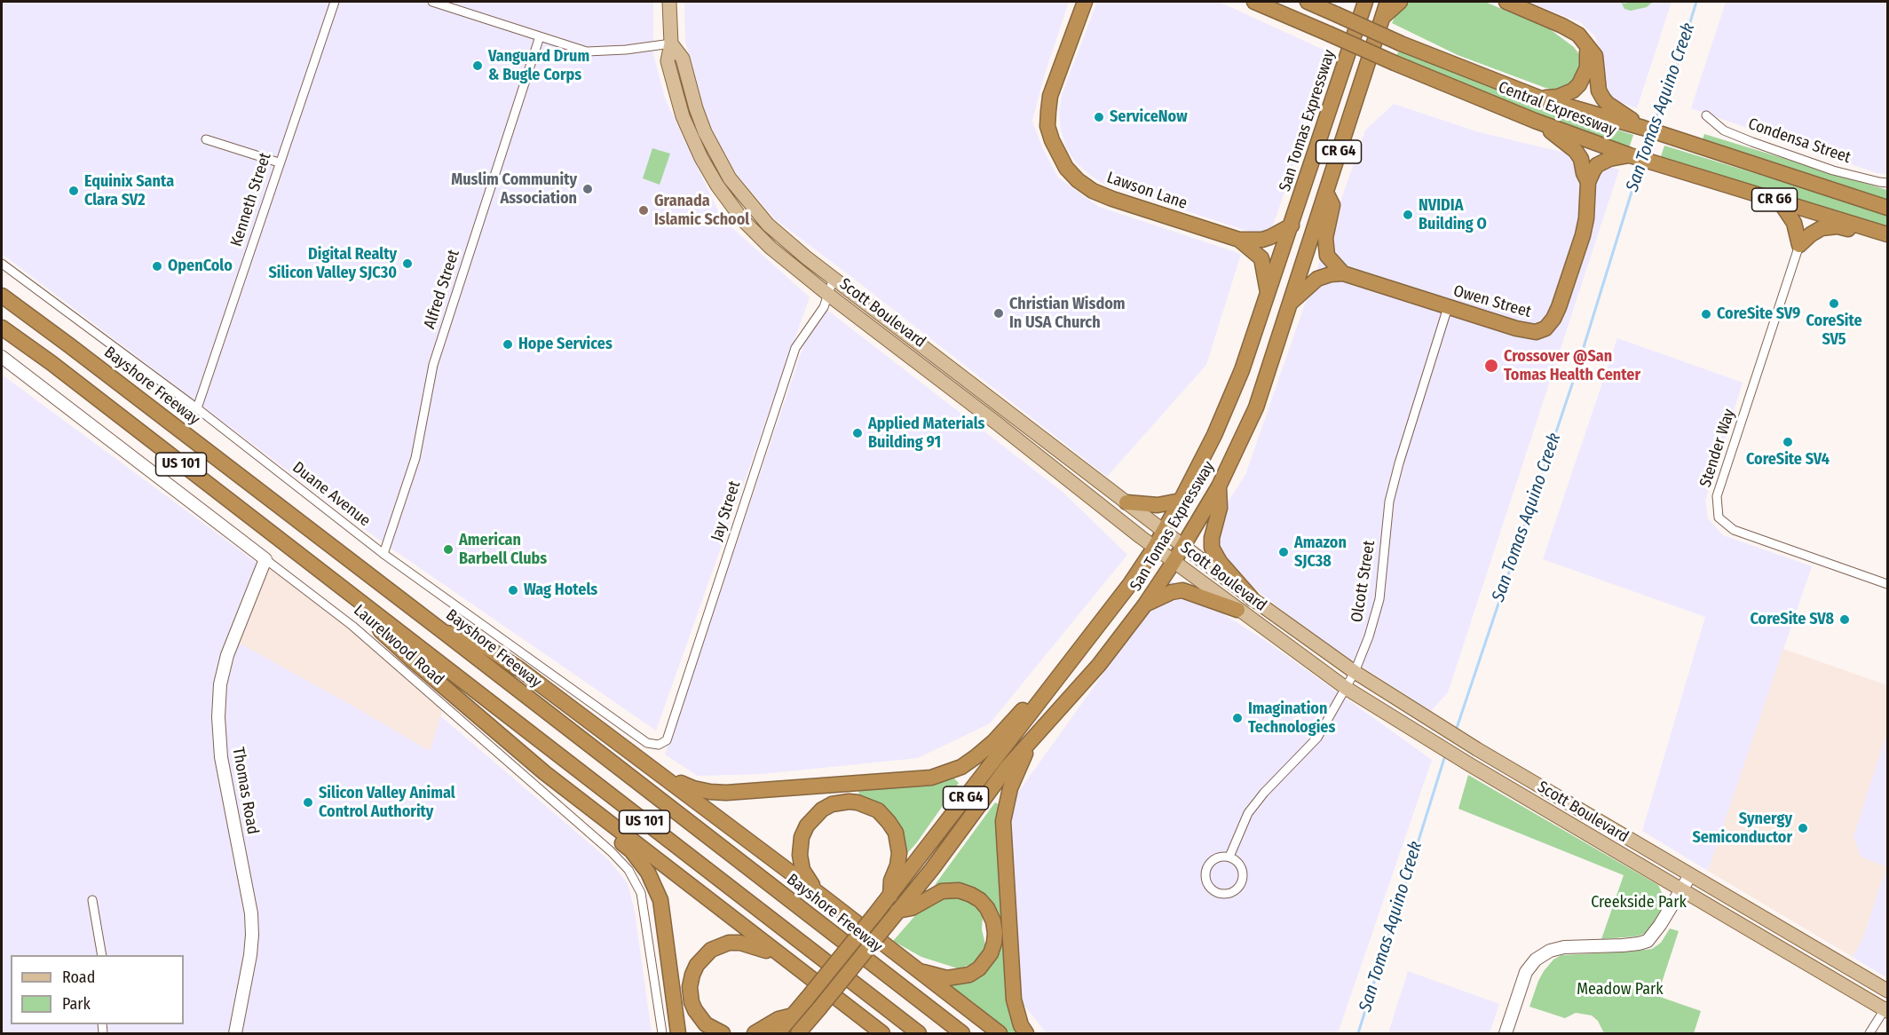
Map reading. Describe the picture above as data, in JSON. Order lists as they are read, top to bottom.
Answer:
{
  "streets": {
    "highway": [
      "Central Expressway",
      "San Tomas Expressway",
      "CR G4",
      "Lawson Lane",
      "CR G6",
      "Owen Street",
      "Bayshore Freeway",
      "US 101"
    ],
    "main road": ["Scott Boulevard"],
    "street": [
      "Condensa Street",
      "Kenneth Street",
      "Alfred Street",
      "Stender Way",
      "Duane Avenue",
      "Jay Street",
      "Olcott Street",
      "Laurelwood Road",
      "Thomas Road"
    ]
  },
  "crossings": [
    ["San Tomas Expressway", "CR G4"],
    ["San Tomas Expressway", "Scott Boulevard"],
    ["Kenneth Street", "Duane Avenue"],
    ["Alfred Street", "Duane Avenue"],
    ["Owen Street", "Olcott Street"],
    ["Scott Boulevard", "Jay Street"],
    ["Scott Boulevard", "Olcott Street"],
    ["Duane Avenue", "Jay Street"],
    ["Laurelwood Road", "Thomas Road"]
  ],
  "water": ["San Tomas Aquino Creek"],
  "parks": ["Creekside Park", "Meadow Park"],
  "places": [
    "Vanguard Drum & Bugle Corps",
    "ServiceNow",
    "Muslim Community Association",
    "Equinix Santa Clara SV2",
    "Granada Islamic School",
    "NVIDIA Building O",
    "Digital Realty Silicon Valley SJC30",
    "OpenColo",
    "CoreSite SV5",
    "Christian Wisdom In USA Church",
    "CoreSite SV9",
    "Hope Services",
    "Crossover @San Tomas Health Center",
    "Applied Materials Building 91",
    "CoreSite SV4",
    "American Barbell Clubs",
    "Amazon SJC38",
    "Wag Hotels",
    "CoreSite SV8",
    "Imagination Technologies",
    "Silicon Valley Animal Control Authority",
    "Synergy Semiconductor"
  ],
  "legend": ["Road", "Park"]
}
